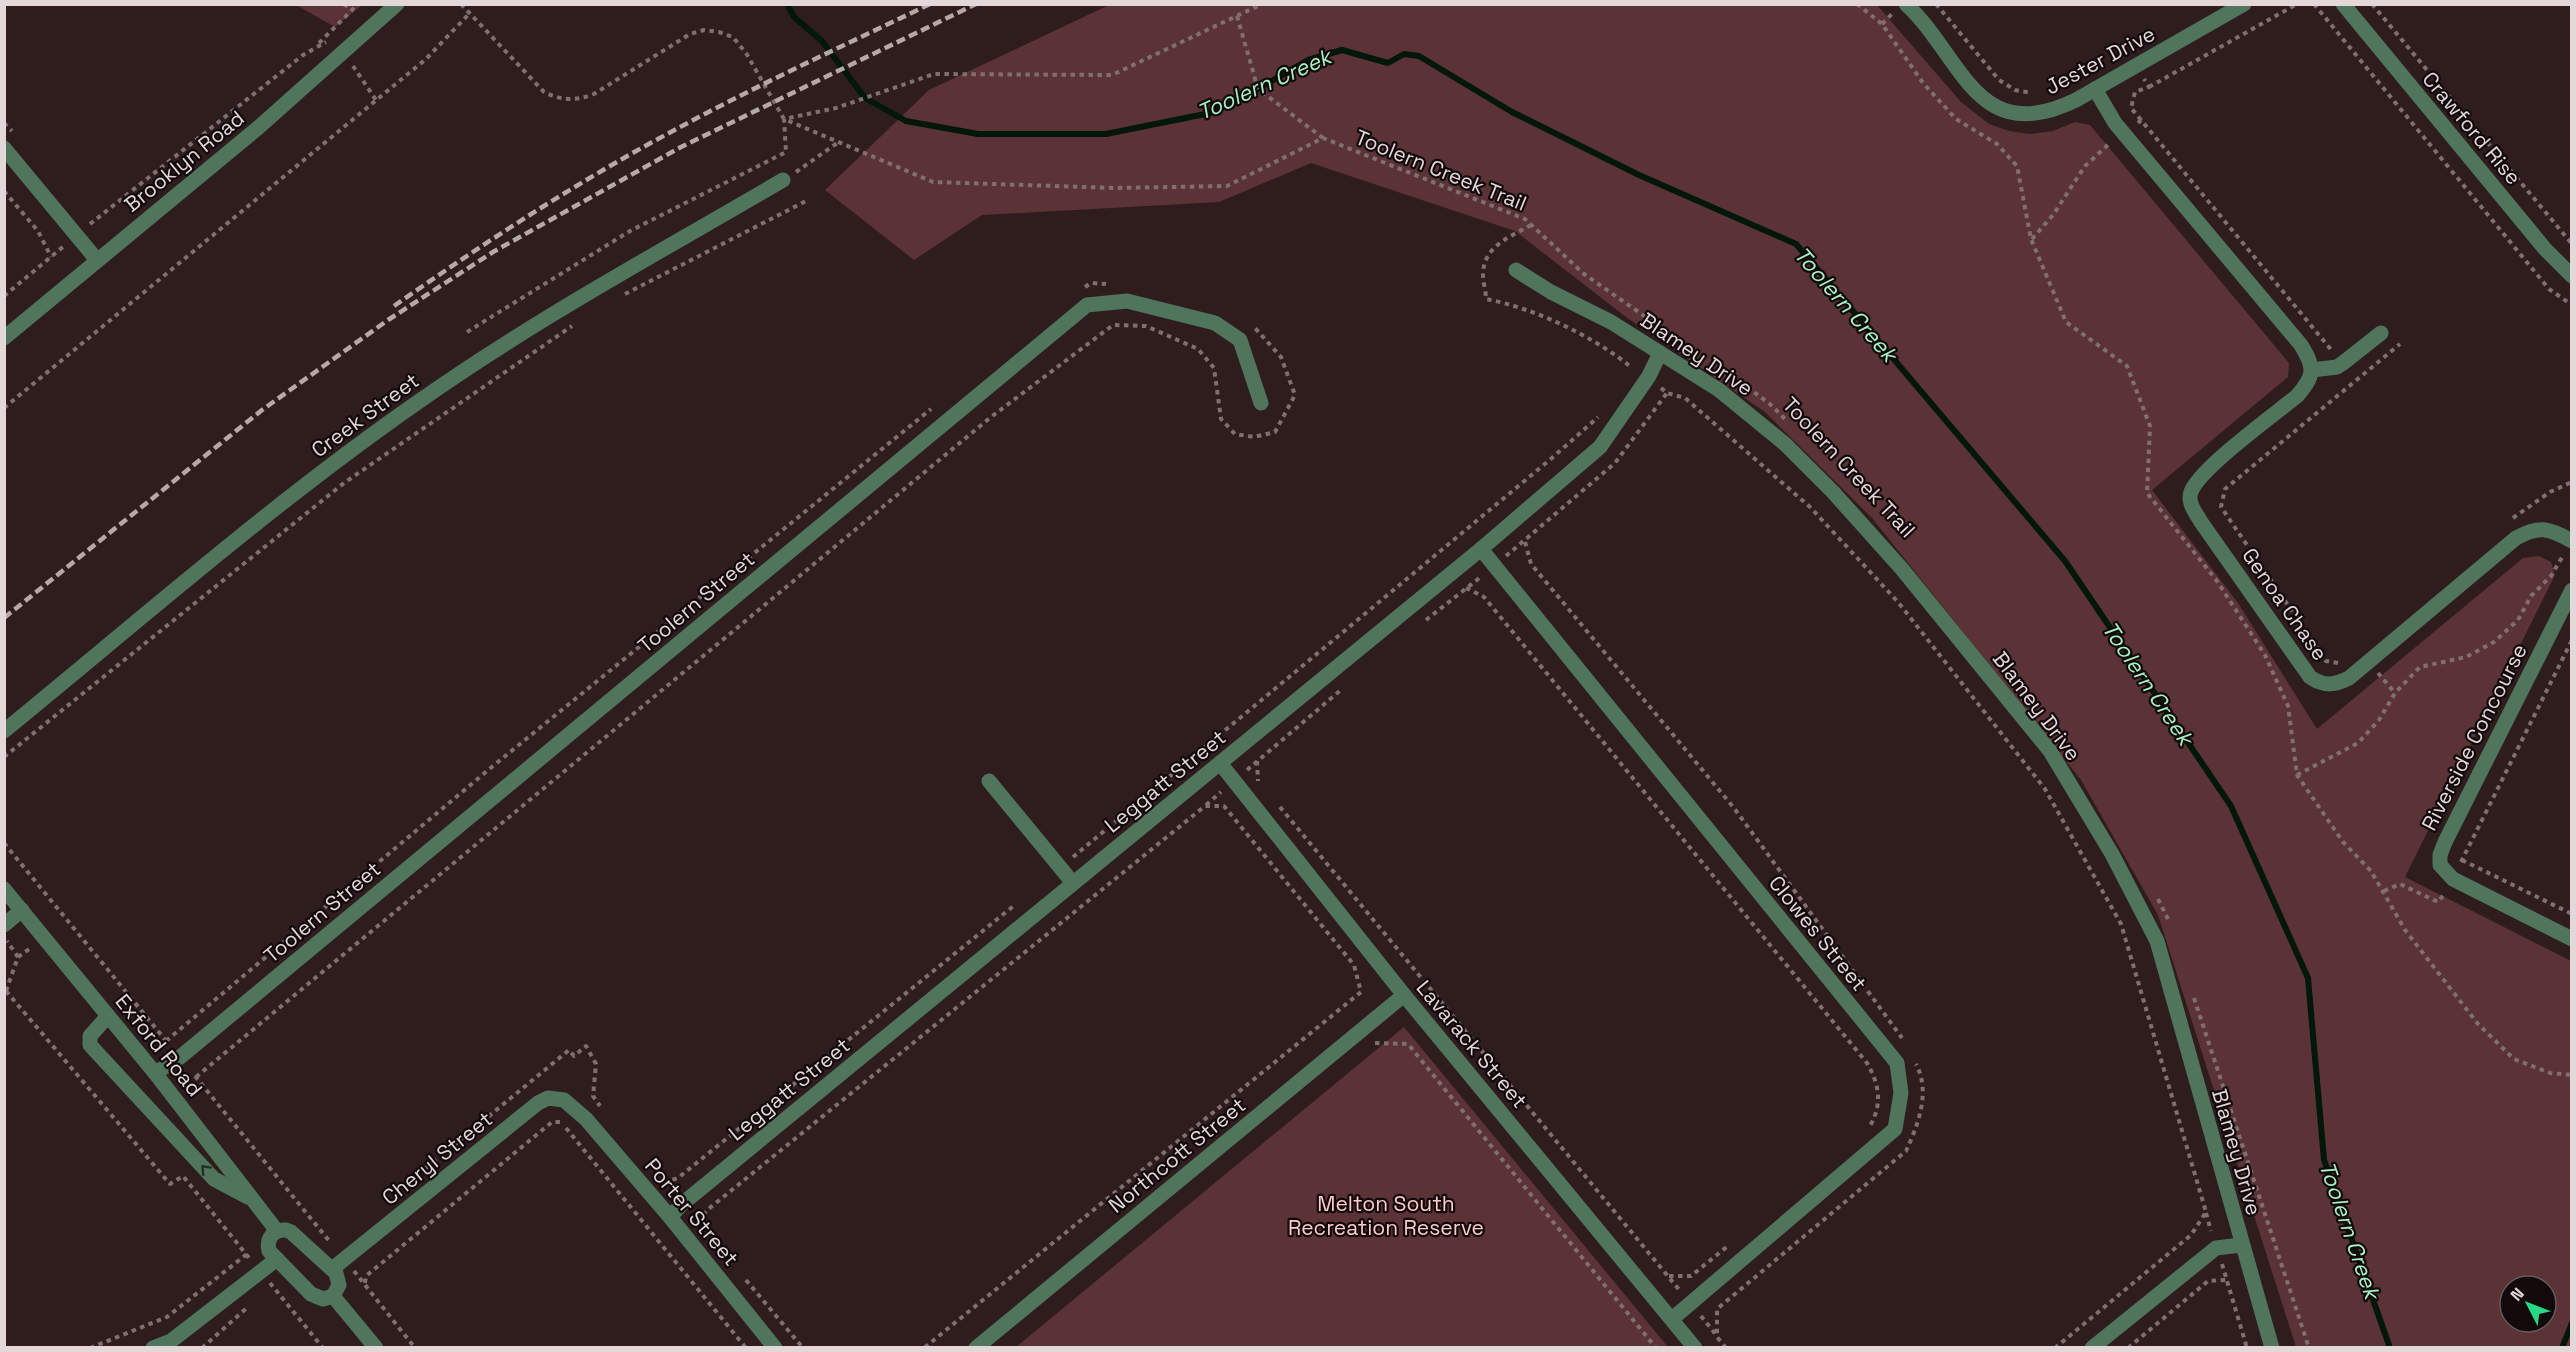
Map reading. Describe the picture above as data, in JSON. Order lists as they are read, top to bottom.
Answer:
{
  "streets": {
    "street": [
      "Jester Drive",
      "Crawford Rise",
      "Brooklyn Road",
      "Blamey Drive",
      "Creek Street",
      "Toolern Street",
      "Genoa Chase",
      "Riverside Concourse",
      "Leggatt Street",
      "Clowes Street",
      "Lavarack Street",
      "Exford Road",
      "Northcott Street",
      "Cheryl Street",
      "Porter Street"
    ],
    "path": ["Toolern Creek Trail"]
  },
  "crossings": [
    ["Blamey Drive", "Leggatt Street"],
    ["Toolern Street", "Exford Road"],
    ["Leggatt Street", "Clowes Street"],
    ["Leggatt Street", "Lavarack Street"],
    ["Leggatt Street", "Porter Street"],
    ["Clowes Street", "Lavarack Street"],
    ["Lavarack Street", "Northcott Street"],
    ["Exford Road", "Cheryl Street"],
    ["Cheryl Street", "Porter Street"]
  ],
  "water": ["Toolern Creek"],
  "parks": ["Melton South Recreation Reserve"],
  "north": "top left"
}
